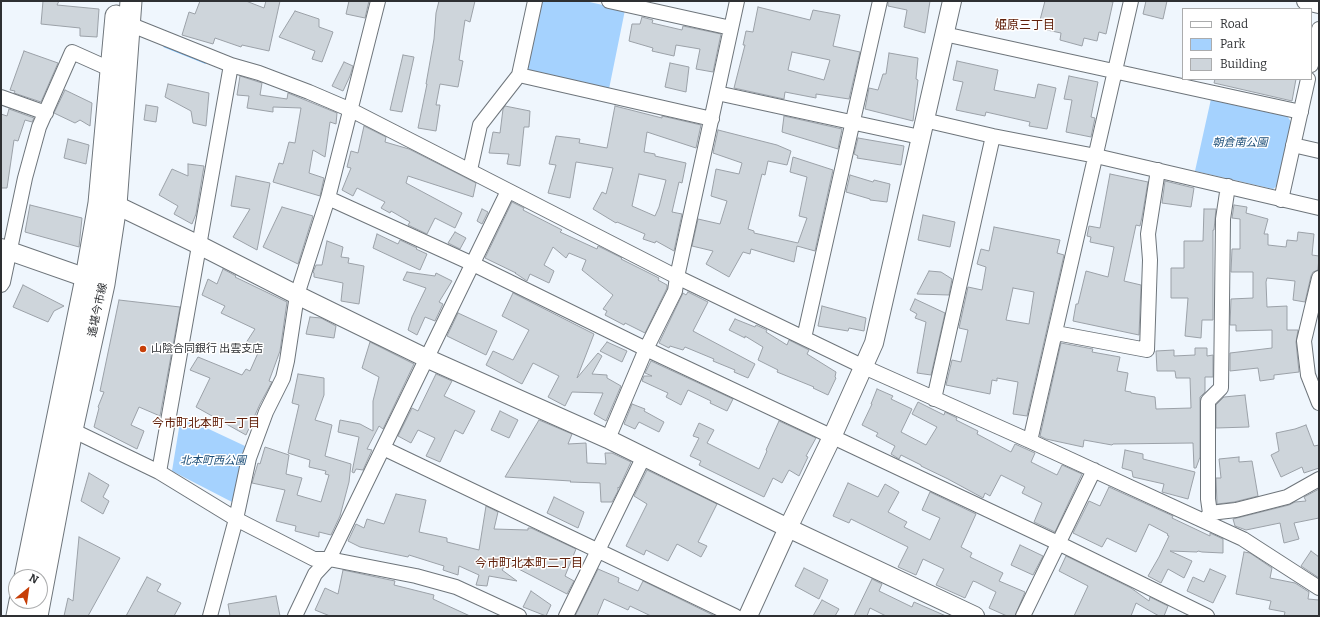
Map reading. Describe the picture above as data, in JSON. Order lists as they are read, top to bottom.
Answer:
{
  "streets": {
    "main road": ["遙堪今市線"]
  },
  "districts": ["姫原三丁目", "今市町北本町一丁目", "今市町北本町二丁目"],
  "parks": ["朝倉南公園", "北本町西公園"],
  "places": ["山陰合同銀行 出雲支店"],
  "legend": ["Road", "Park", "Building"],
  "north": "top right"
}
